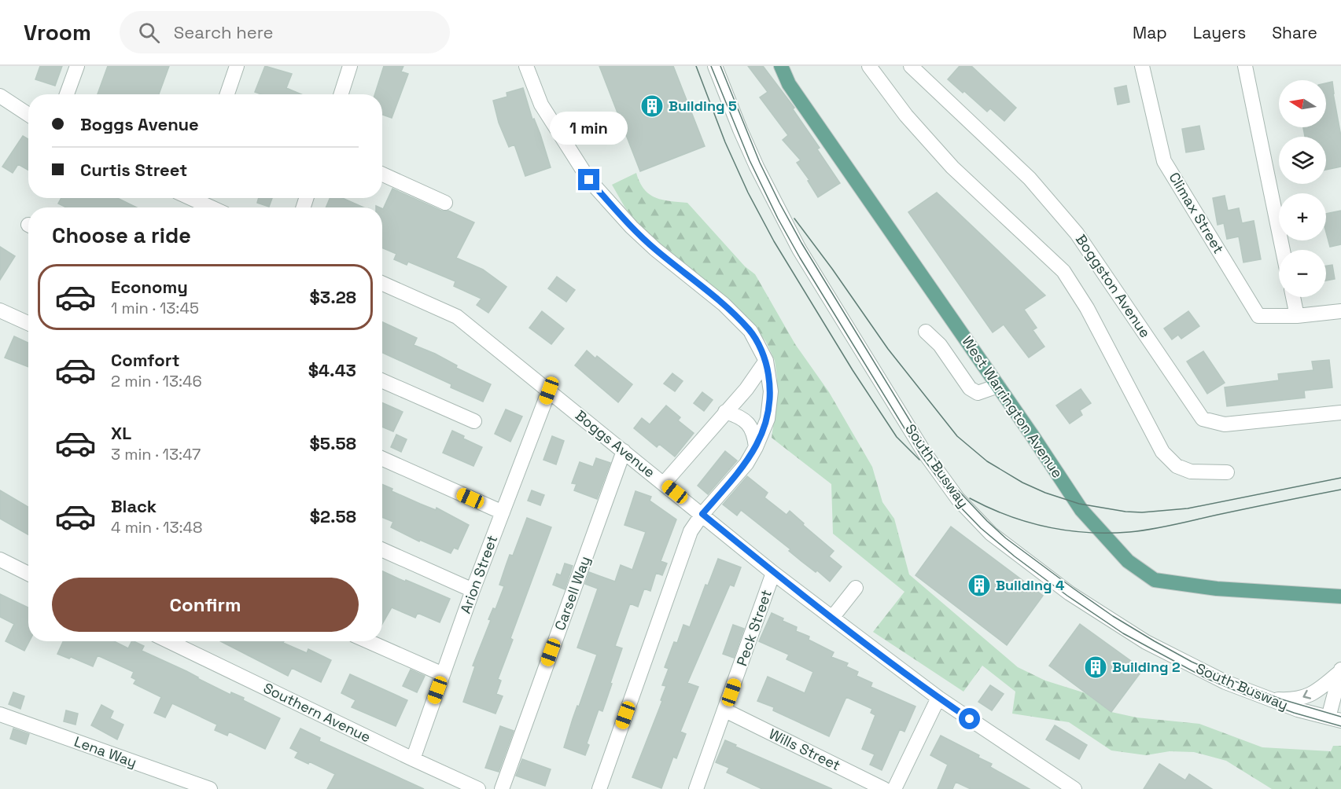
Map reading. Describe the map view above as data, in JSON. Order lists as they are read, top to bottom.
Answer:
{
  "streets": {
    "main road": ["West Warrington Avenue"],
    "street": [
      "Climax Street",
      "Boggston Avenue",
      "Boggs Avenue",
      "South Busway",
      "Arion Street",
      "Carsell Way",
      "Peck Street",
      "Southern Avenue",
      "Wills Street",
      "Lena Way"
    ]
  },
  "crossings": [
    ["Boggs Avenue", "Arion Street"],
    ["Boggs Avenue", "Carsell Way"],
    ["Boggs Avenue", "Peck Street"],
    ["Arion Street", "Southern Avenue"],
    ["Peck Street", "Wills Street"]
  ],
  "places": {
    "building": ["Building 5", "Building 4", "Building 2"]
  },
  "north": "left",
  "page": {
    "header": "Vroom",
    "search": "Search here",
    "nav": ["Map", "Layers", "Share"],
    "map_buttons": ["+", "−"],
    "banner": ["Boggs Avenue", "Curtis Street"],
    "bubble": "1 min",
    "heading": "Choose a ride",
    "list": [
      {
        "name": "Economy",
        "note": "1 min · 13:45",
        "value": "$3.28"
      },
      {
        "name": "Comfort",
        "note": "2 min · 13:46",
        "value": "$4.43"
      },
      {
        "name": "XL",
        "note": "3 min · 13:47",
        "value": "$5.58"
      },
      {
        "name": "Black",
        "note": "4 min · 13:48",
        "value": "$2.58"
      }
    ],
    "buttons": "Confirm"
  }
}
